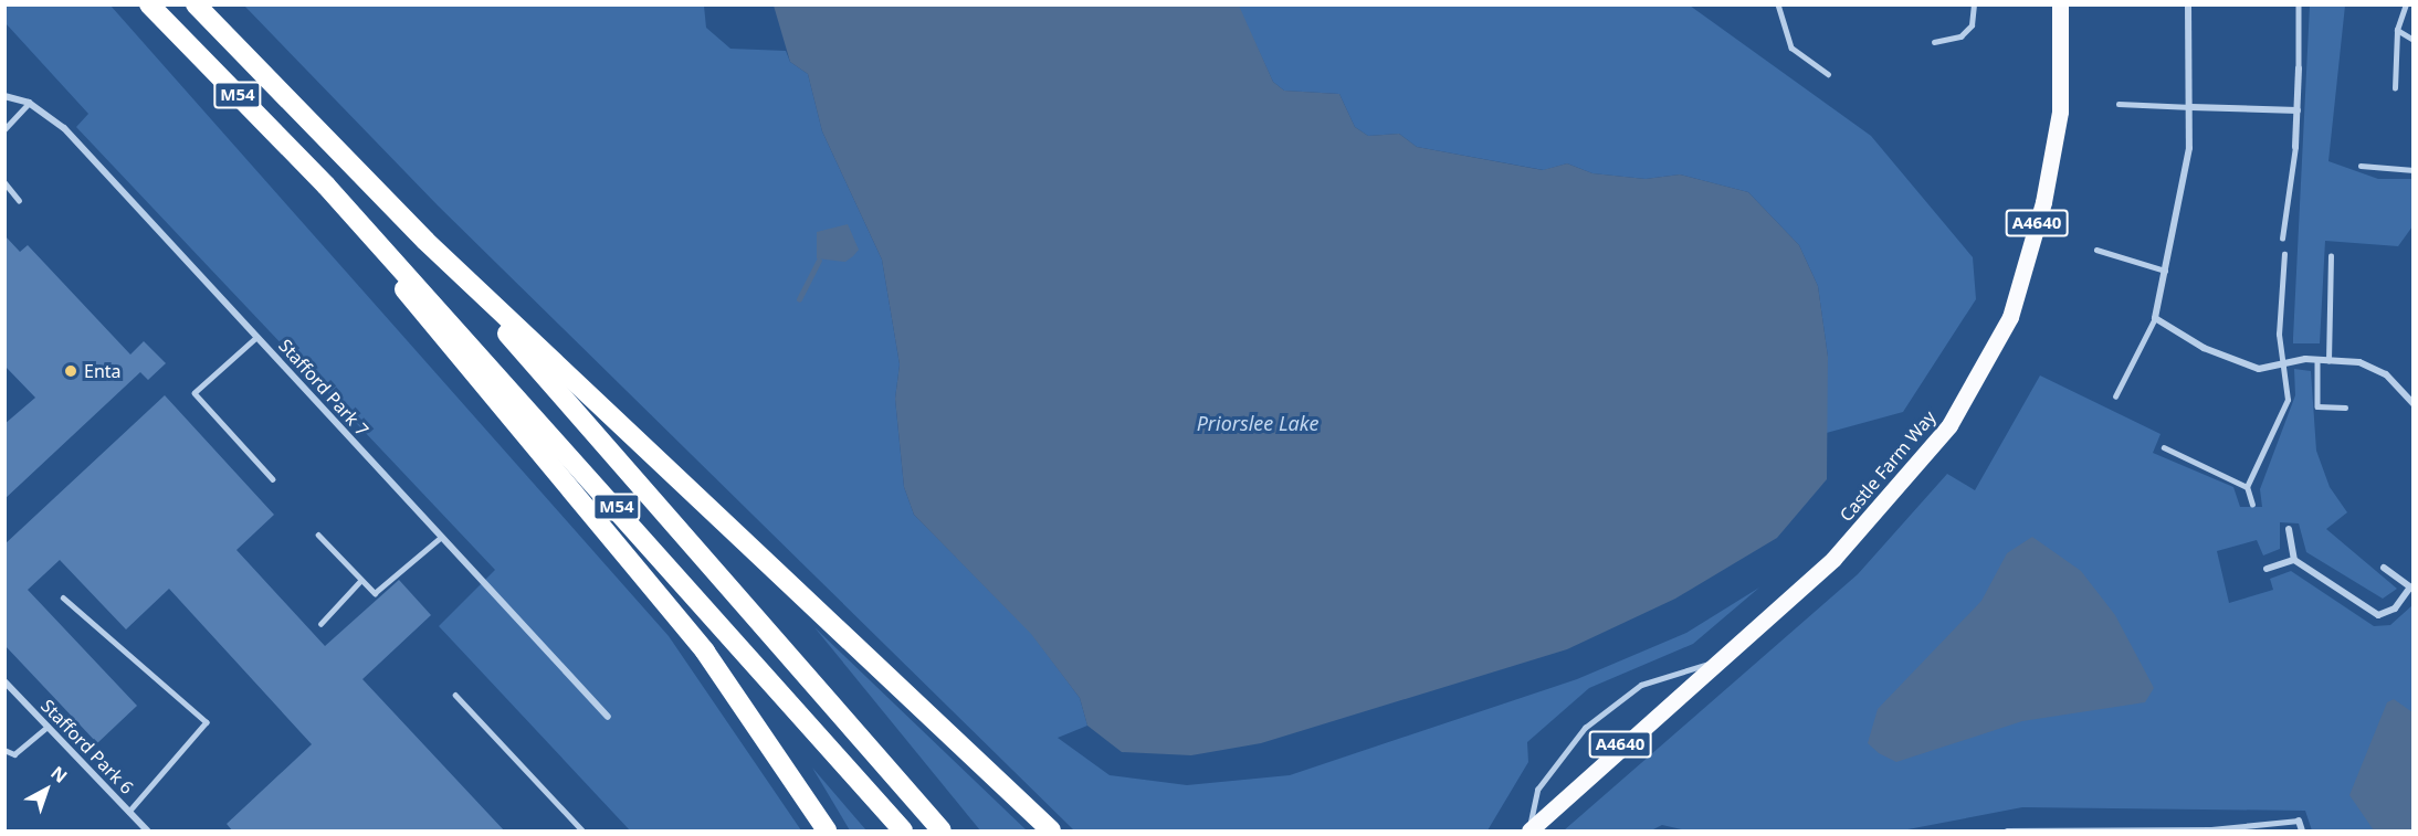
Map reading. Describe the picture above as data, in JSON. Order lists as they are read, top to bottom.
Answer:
{
  "streets": {
    "highway": ["M54"],
    "main road": ["A4640", "Castle Farm Way"],
    "street": ["Stafford Park 7", "Stafford Park 6"]
  },
  "water": ["Priorslee Lake"],
  "places": ["Enta"],
  "north": "top right"
}
